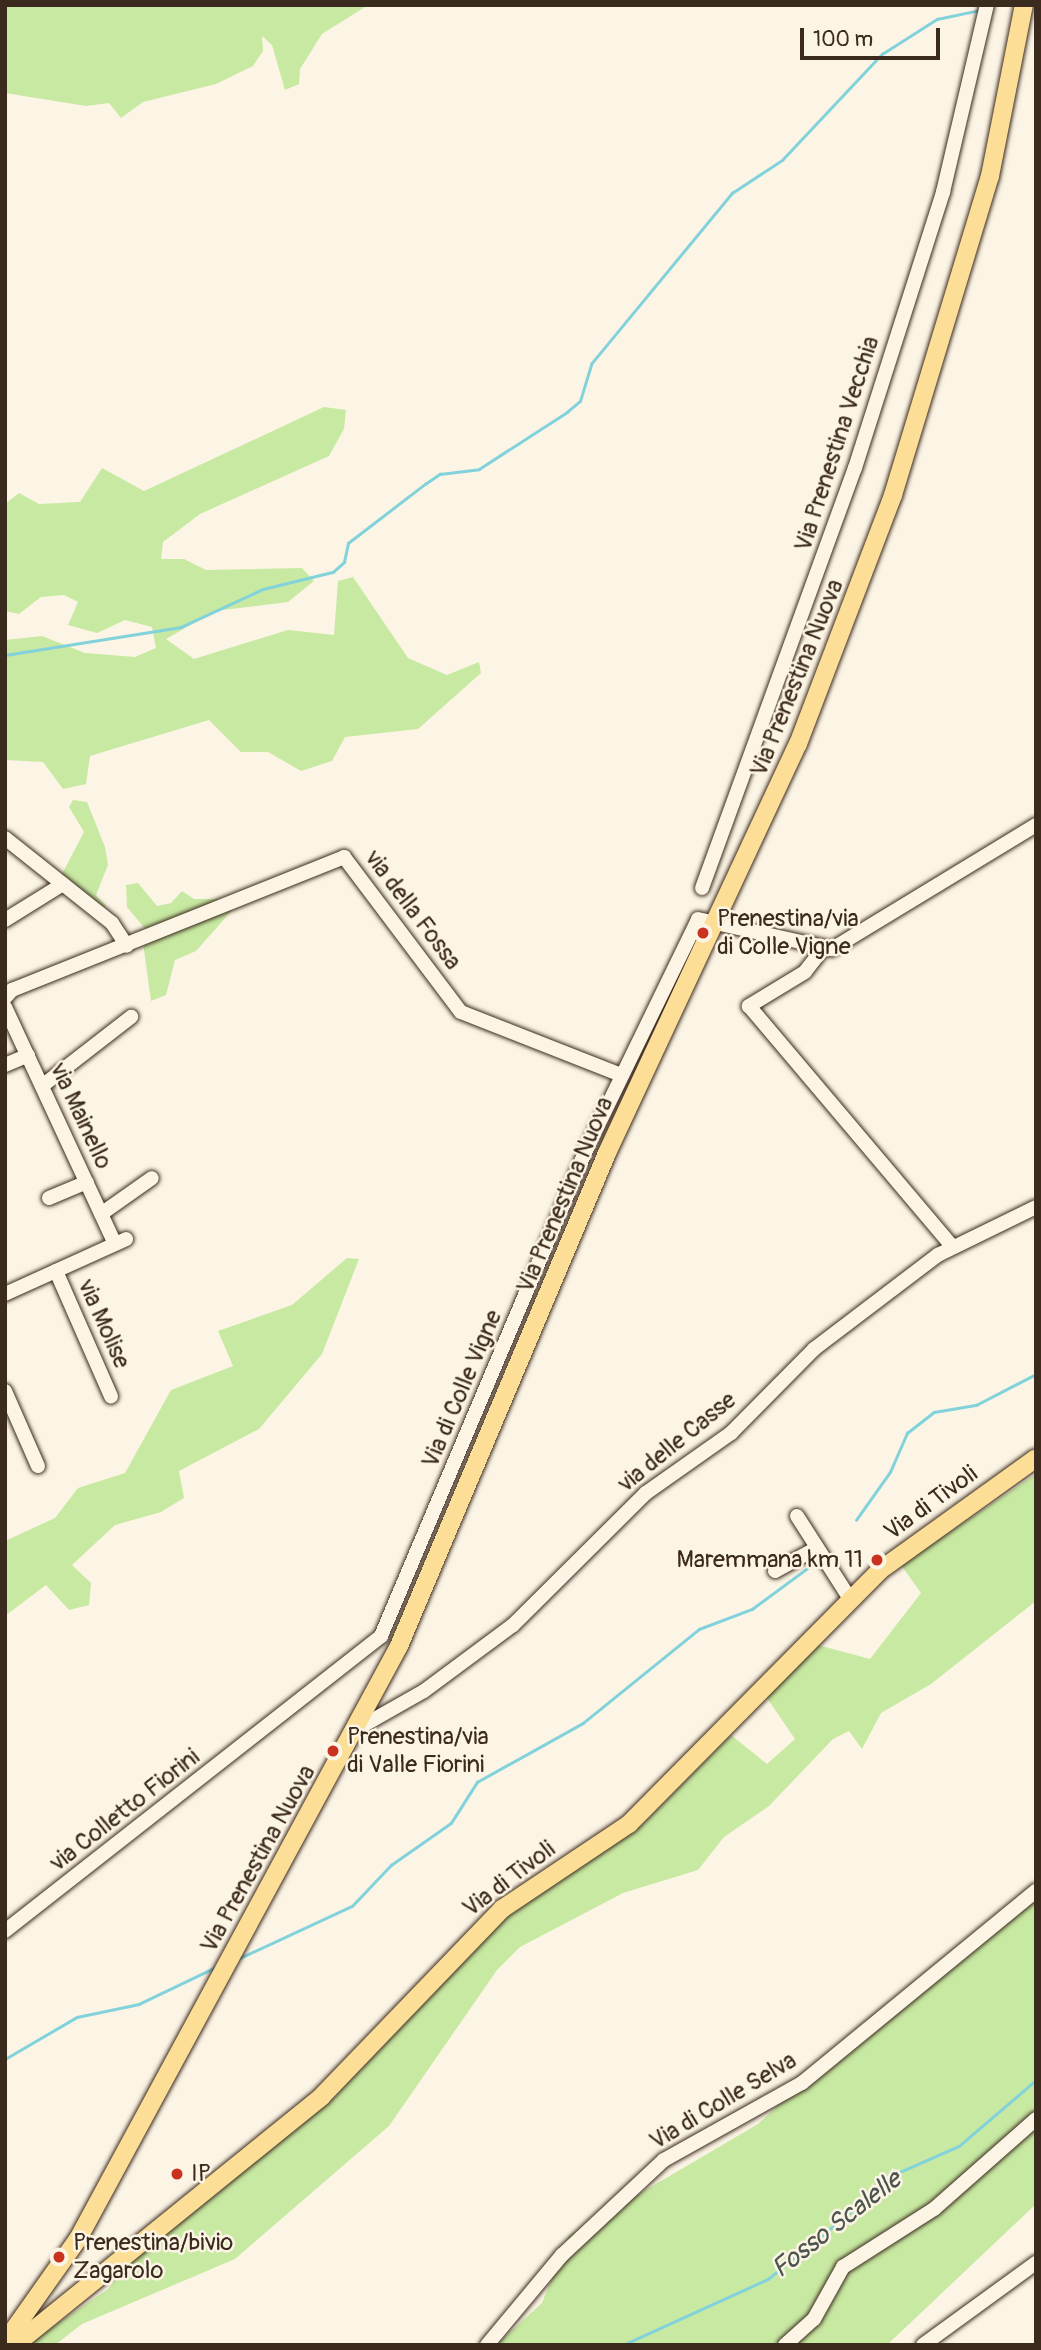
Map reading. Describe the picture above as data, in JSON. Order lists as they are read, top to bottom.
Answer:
{
  "streets": {
    "main road": ["Via Prenestina Nuova", "Via di Tivoli"],
    "street": [
      "Via Prenestina Vecchia",
      "via della Fossa",
      "via Mainello",
      "via Molise",
      "Via di Colle Vigne",
      "via delle Casse",
      "via Colletto Fiorini",
      "Via di Colle Selva"
    ]
  },
  "crossings": [
    ["Via Prenestina Nuova", "Via di Colle Vigne"],
    ["Via Prenestina Nuova", "via delle Casse"],
    ["via della Fossa", "Via di Colle Vigne"],
    ["via Mainello", "via Molise"],
    ["Via di Colle Vigne", "via Colletto Fiorini"]
  ],
  "water": ["Fosso Scalelle"],
  "places": [
    "Prenestina/via di Colle Vigne",
    "Maremmana km 11",
    "Prenestina/via di Valle Fiorini",
    "IP",
    "Prenestina/bivio Zagarolo"
  ],
  "scale_bar": "100 m"
}
